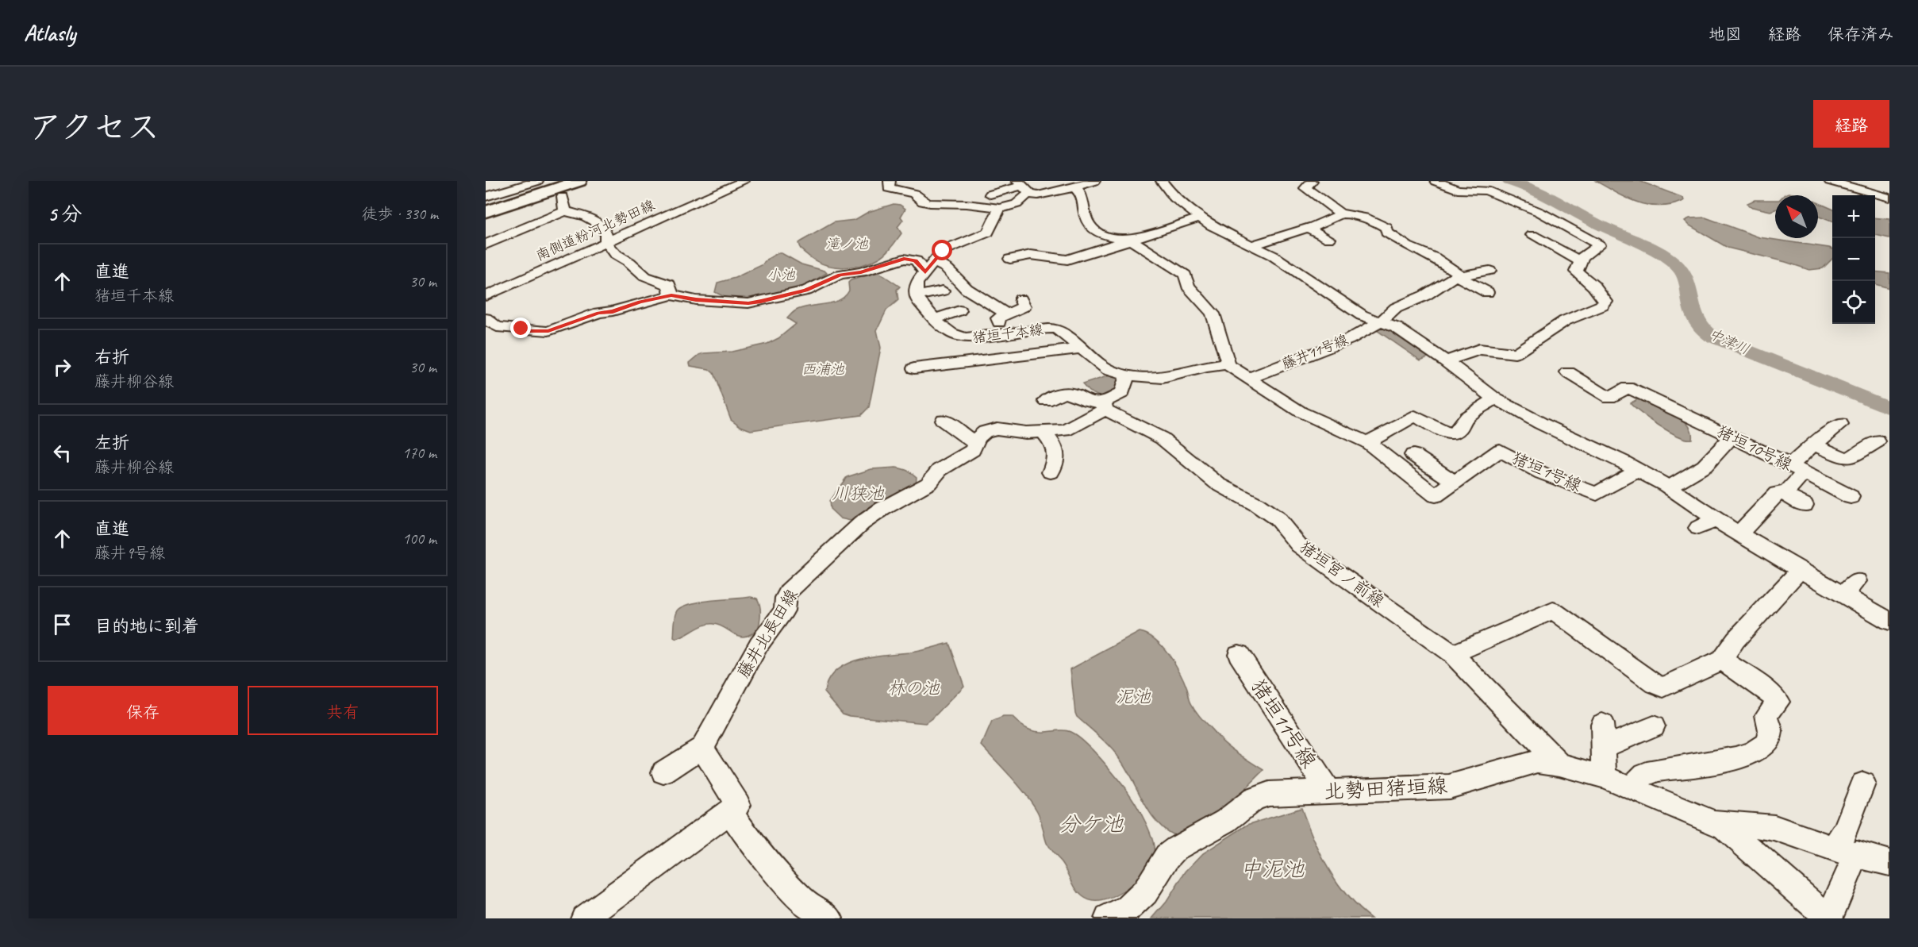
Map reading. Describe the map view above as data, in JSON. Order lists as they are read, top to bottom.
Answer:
{
  "streets": {
    "street": [
      "南側道粉河北勢田線",
      "猪垣千本線",
      "藤井11号線",
      "猪垣10号線",
      "猪垣1号線",
      "猪垣宮ノ前線",
      "藤井北長田線",
      "猪垣11号線",
      "北勢田猪垣線"
    ]
  },
  "crossings": [
    ["猪垣千本線", "藤井北長田線"],
    ["猪垣宮ノ前線", "藤井北長田線"],
    ["猪垣宮ノ前線", "北勢田猪垣線"],
    ["猪垣11号線", "北勢田猪垣線"]
  ],
  "water": [
    "滝ノ池",
    "小池",
    "中津川",
    "西浦池",
    "川狭池",
    "林の池",
    "泥池",
    "分ケ池",
    "中泥池"
  ],
  "north": "top left",
  "page": {
    "header": "Atlasly",
    "nav": ["地図", "経路", "保存済み"],
    "title": "アクセス",
    "buttons": [
      "経路",
      ["保存", "共有"]
    ],
    "heading": ["5 分", "徒歩 · 330 m"],
    "map_buttons": ["+", "−"],
    "list": [
      ["直進", "猪垣千本線", "30 m"],
      ["右折", "藤井柳谷線", "30 m"],
      ["左折", "藤井柳谷線", "170 m"],
      ["直進", "藤井9号線", "100 m"],
      "目的地に到着"
    ]
  }
}
